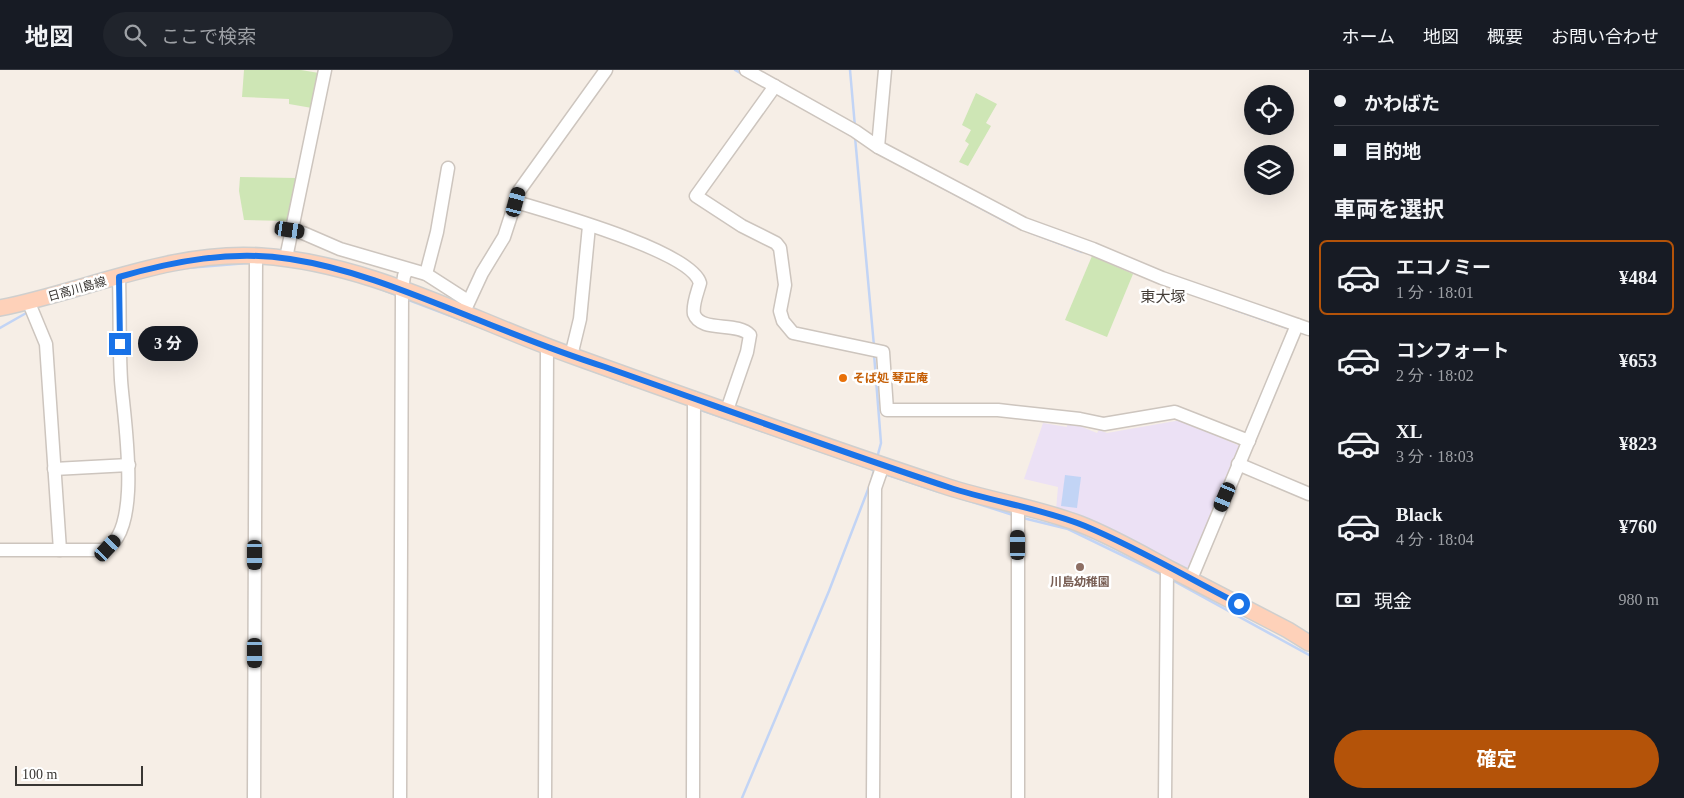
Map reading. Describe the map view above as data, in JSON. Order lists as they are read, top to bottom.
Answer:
{
  "streets": {
    "main road": ["日高川島線"]
  },
  "districts": ["東大塚"],
  "places": ["そば処 琴正庵", "川島幼稚園"],
  "scale_bar": "100 m",
  "page": {
    "header": "地図",
    "search": "ここで検索",
    "nav": [
      "ホーム",
      "地図",
      "概要",
      "お問い合わせ"
    ],
    "banner": ["かわばた", "目的地"],
    "heading": "車両を選択",
    "list": [
      {
        "name": "エコノミー",
        "note": "1 分 · 18:01",
        "value": "¥484"
      },
      {
        "name": "コンフォート",
        "note": "2 分 · 18:02",
        "value": "¥653"
      },
      {
        "name": "XL",
        "note": "3 分 · 18:03",
        "value": "¥823"
      },
      {
        "name": "Black",
        "note": "4 分 · 18:04",
        "value": "¥760"
      }
    ],
    "bubble": "3 分",
    "pay": ["現金", "980 m"],
    "buttons": "確定",
    "scale": "100 m"
  }
}
